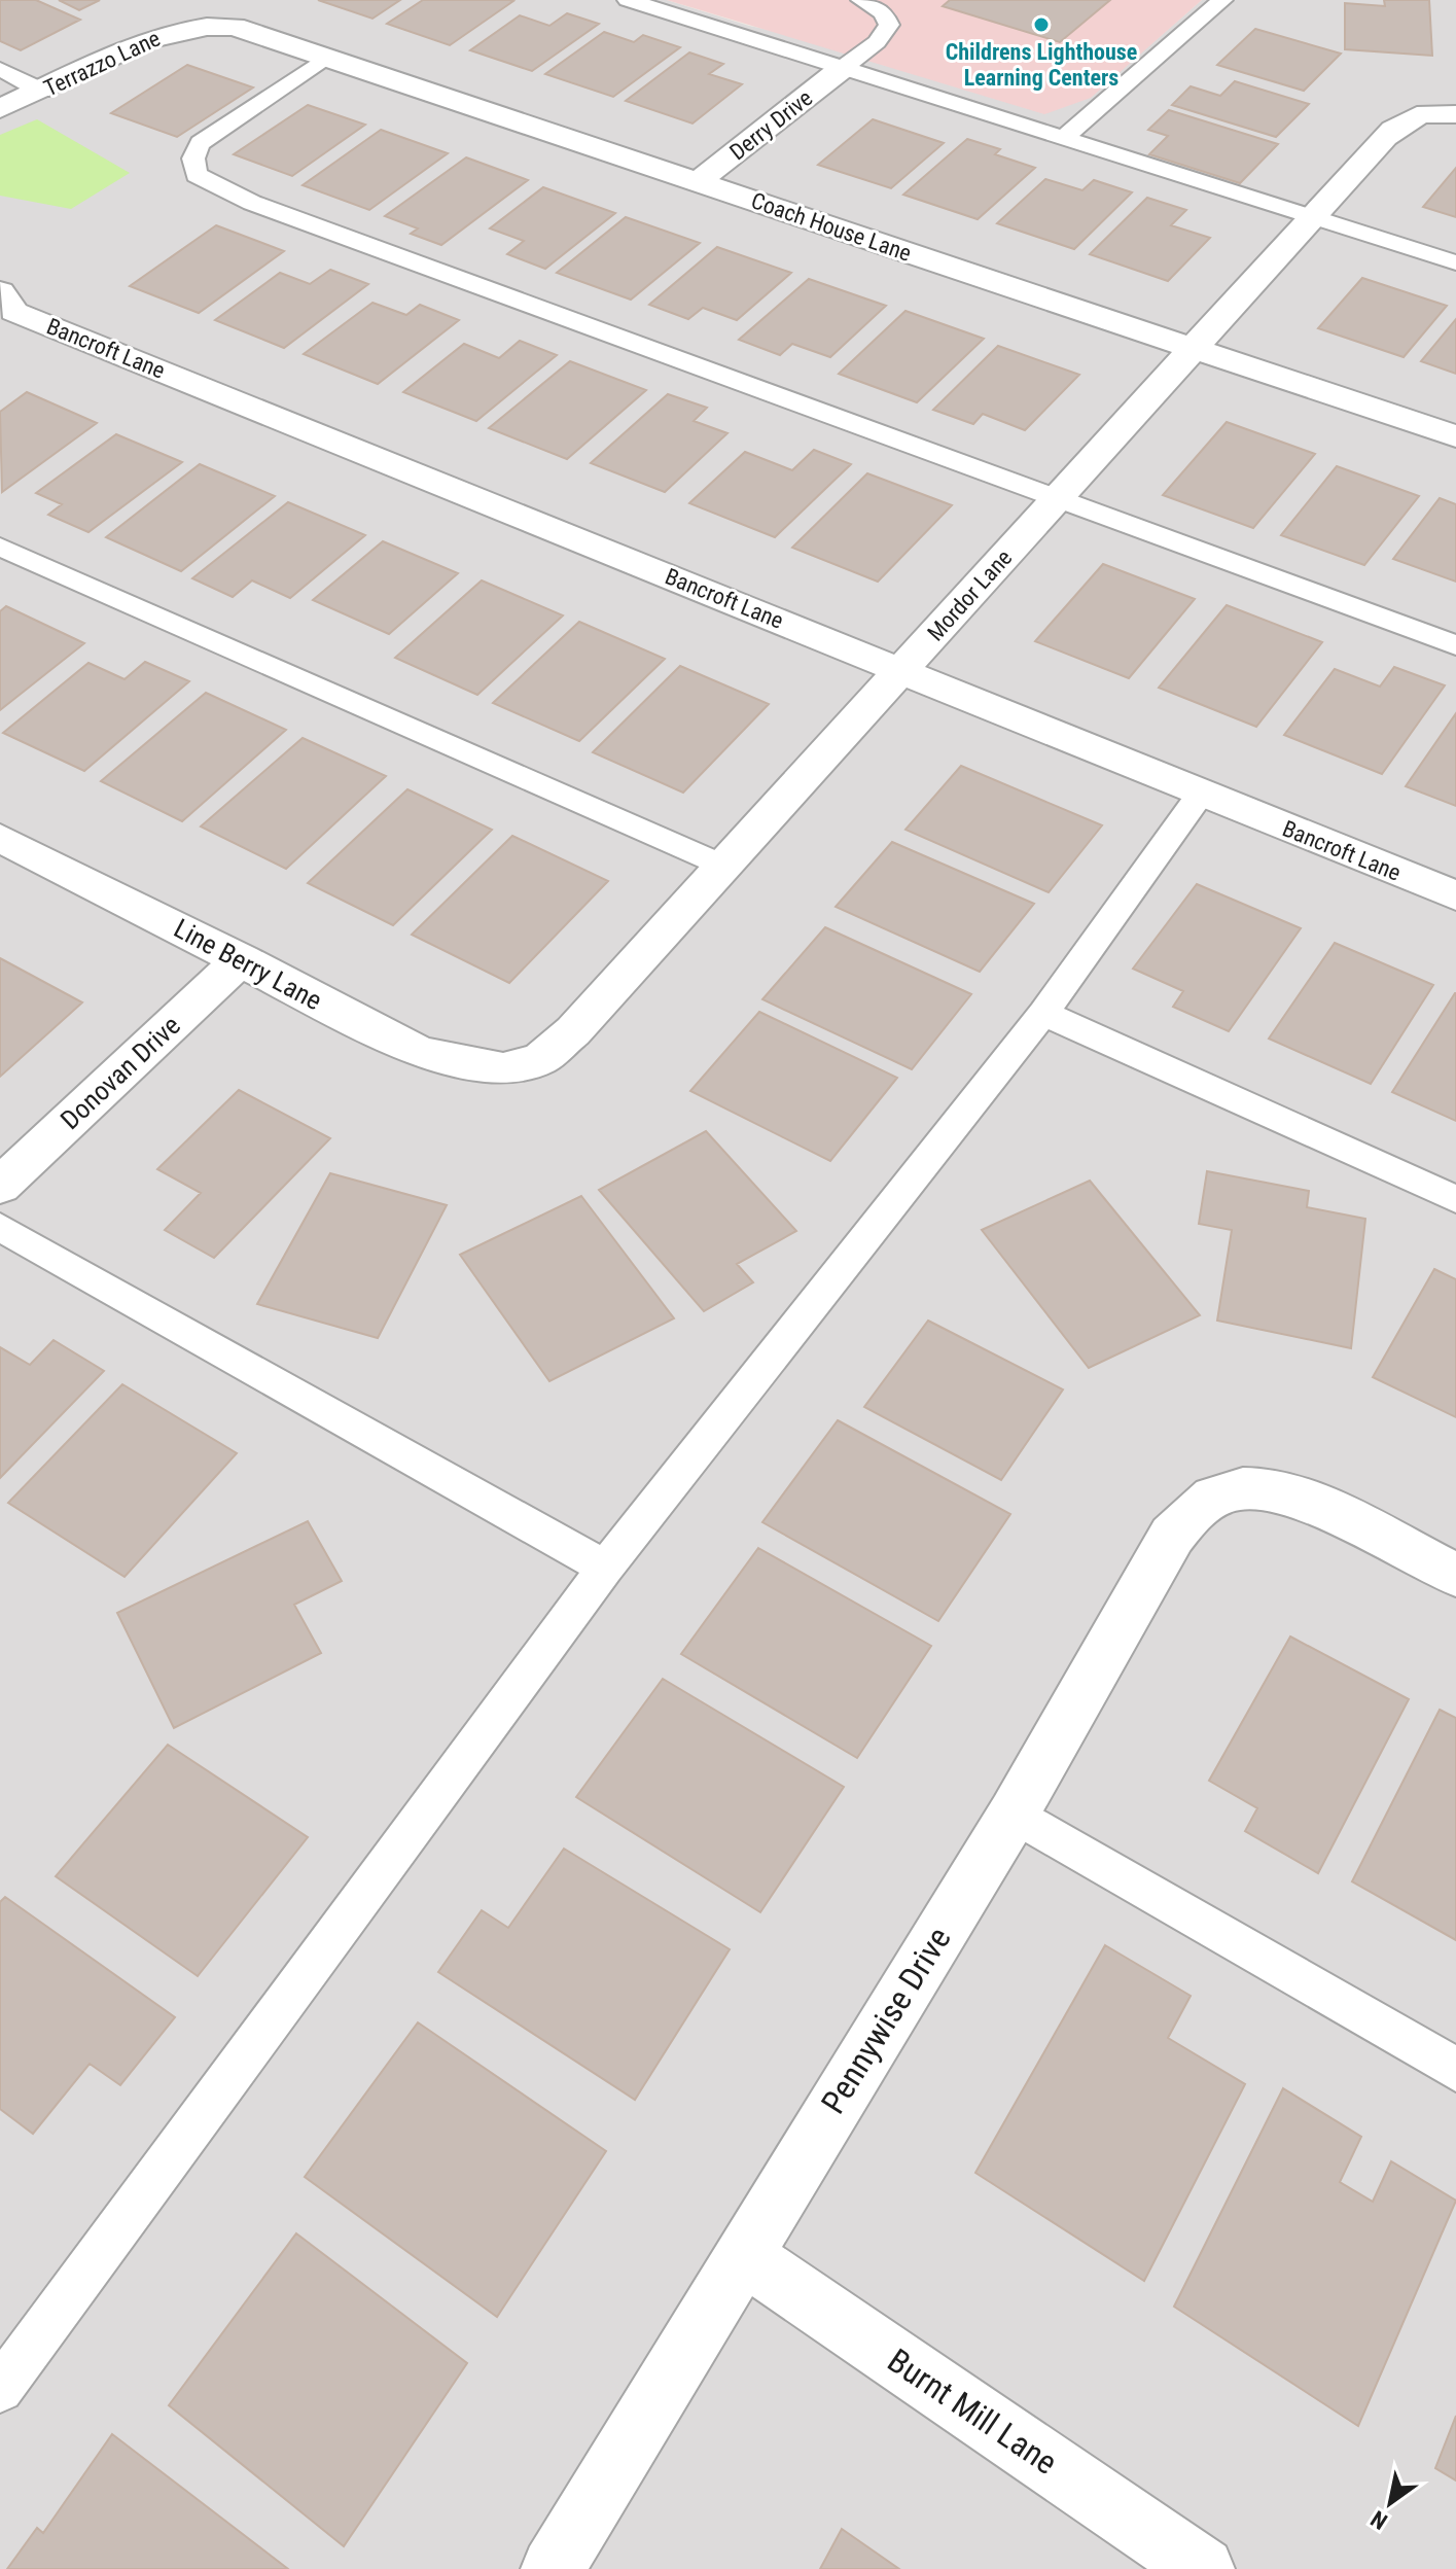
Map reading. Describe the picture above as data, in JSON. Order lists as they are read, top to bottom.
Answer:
{
  "streets": {
    "street": [
      "Terrazzo Lane",
      "Derry Drive",
      "Coach House Lane",
      "Bancroft Lane",
      "Mordor Lane",
      "Line Berry Lane",
      "Donovan Drive",
      "Pennywise Drive",
      "Burnt Mill Lane"
    ]
  },
  "crossings": [
    ["Terrazzo Lane", "Coach House Lane"],
    ["Derry Drive", "Coach House Lane"],
    ["Coach House Lane", "Mordor Lane"],
    ["Bancroft Lane", "Mordor Lane"],
    ["Mordor Lane", "Line Berry Lane"],
    ["Line Berry Lane", "Donovan Drive"],
    ["Pennywise Drive", "Burnt Mill Lane"]
  ],
  "places": ["Childrens Lighthouse Learning Centers"],
  "north": "bottom left"
}
